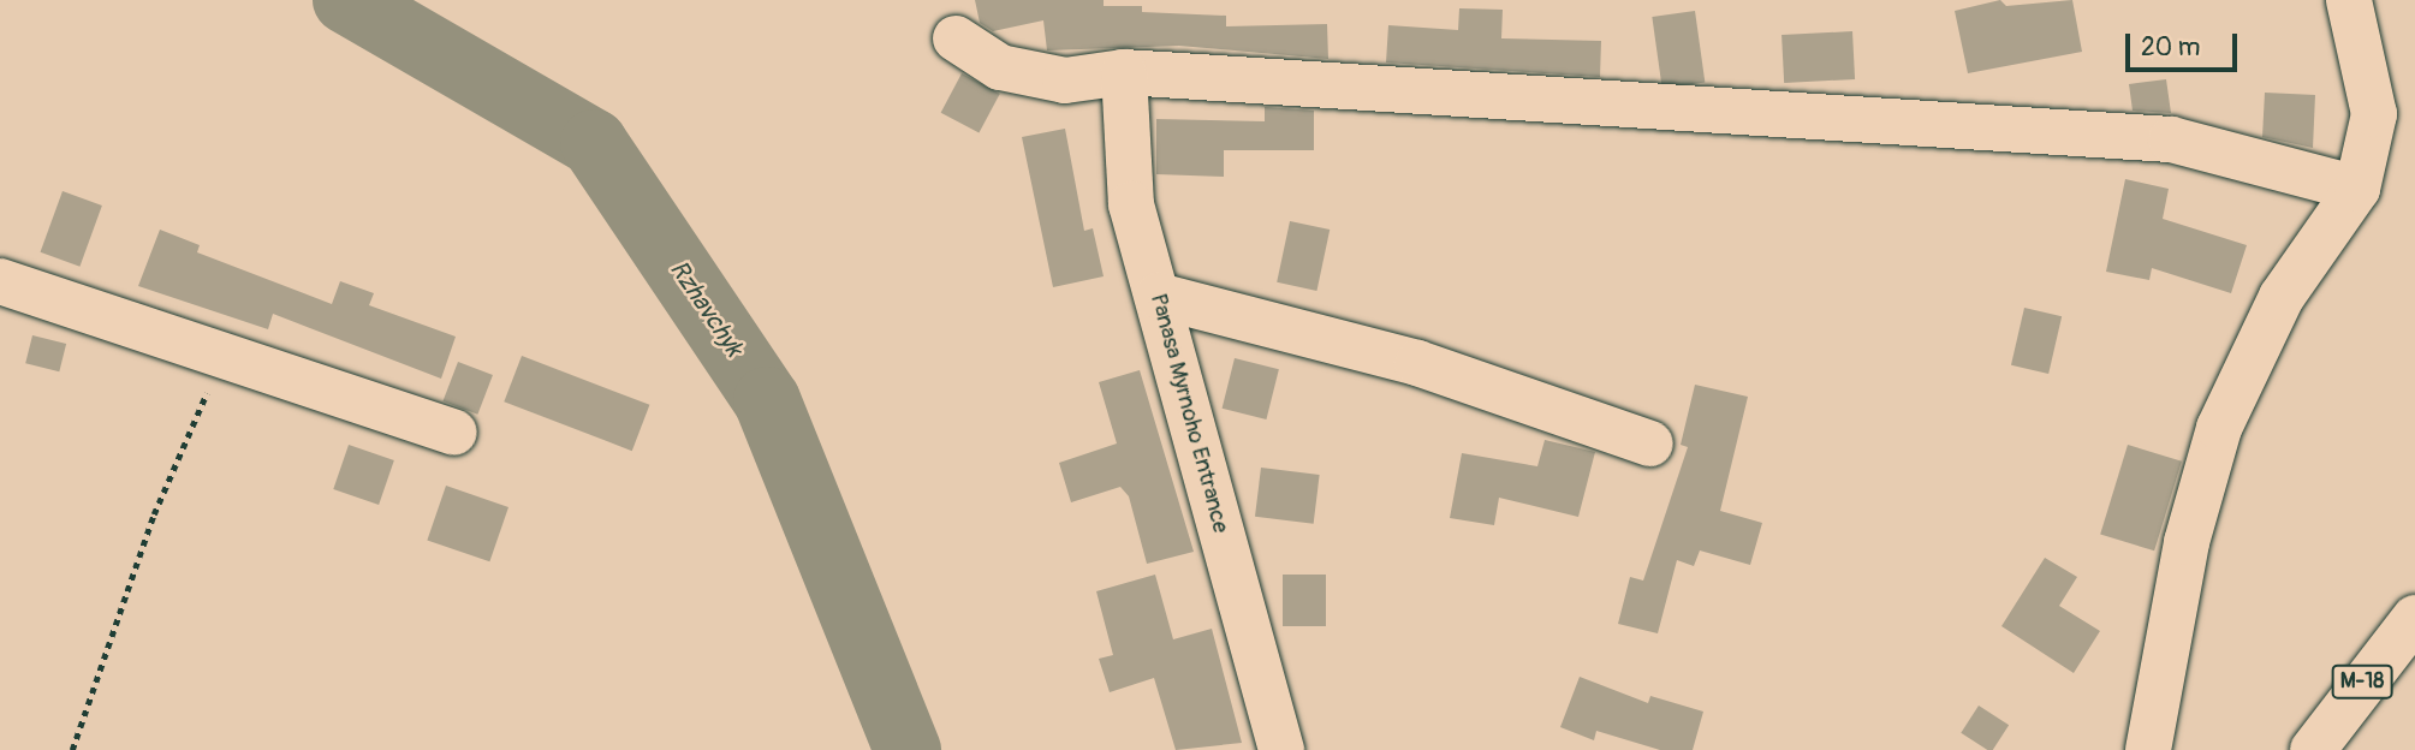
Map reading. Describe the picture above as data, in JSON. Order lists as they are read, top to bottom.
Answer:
{
  "streets": {
    "main road": ["Panasa Myrnoho Entrance", "М-18"]
  },
  "water": ["Rzhavchyk"],
  "scale_bar": "20 m"
}
